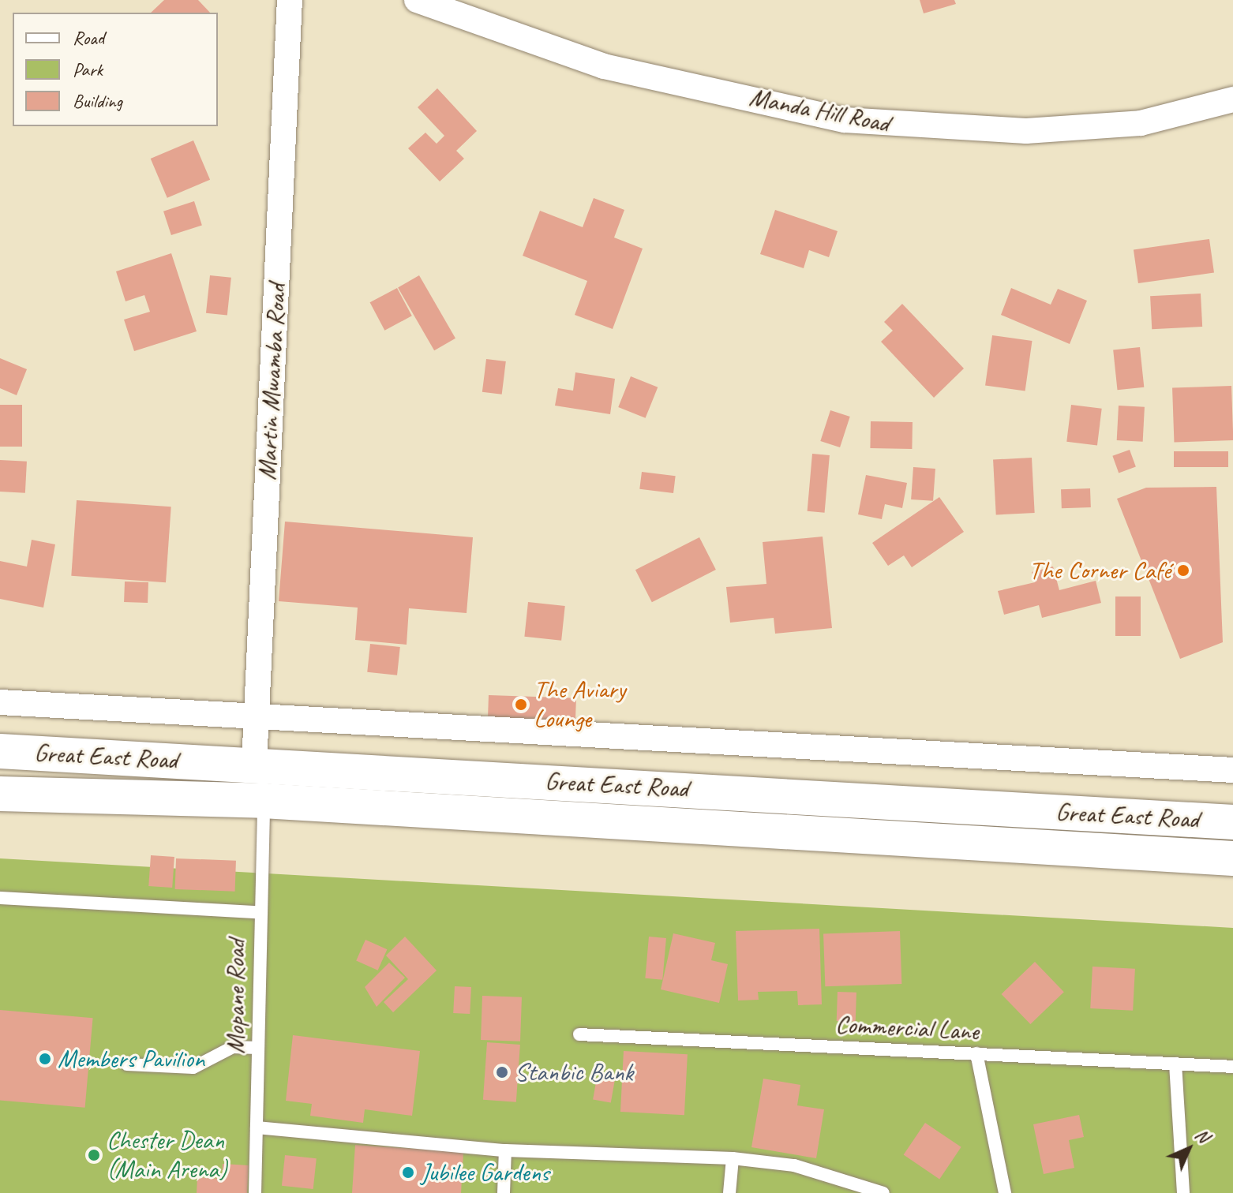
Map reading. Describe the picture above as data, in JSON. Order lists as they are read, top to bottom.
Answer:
{
  "streets": {
    "main road": ["Great East Road"],
    "street": ["Manda Hill Road", "Martin Mwamba Road"],
    "lane": ["Mopane Road", "Commercial Lane"]
  },
  "crossings": [
    ["Martin Mwamba Road", "Great East Road"],
    ["Great East Road", "Mopane Road"]
  ],
  "places": [
    "The Corner Café",
    "The Aviary Lounge",
    "Members Pavilion",
    "Stanbic Bank",
    "Chester Dean (Main Arena)",
    "Jubilee Gardens"
  ],
  "legend": ["Road", "Park", "Building"],
  "north": "top right"
}
